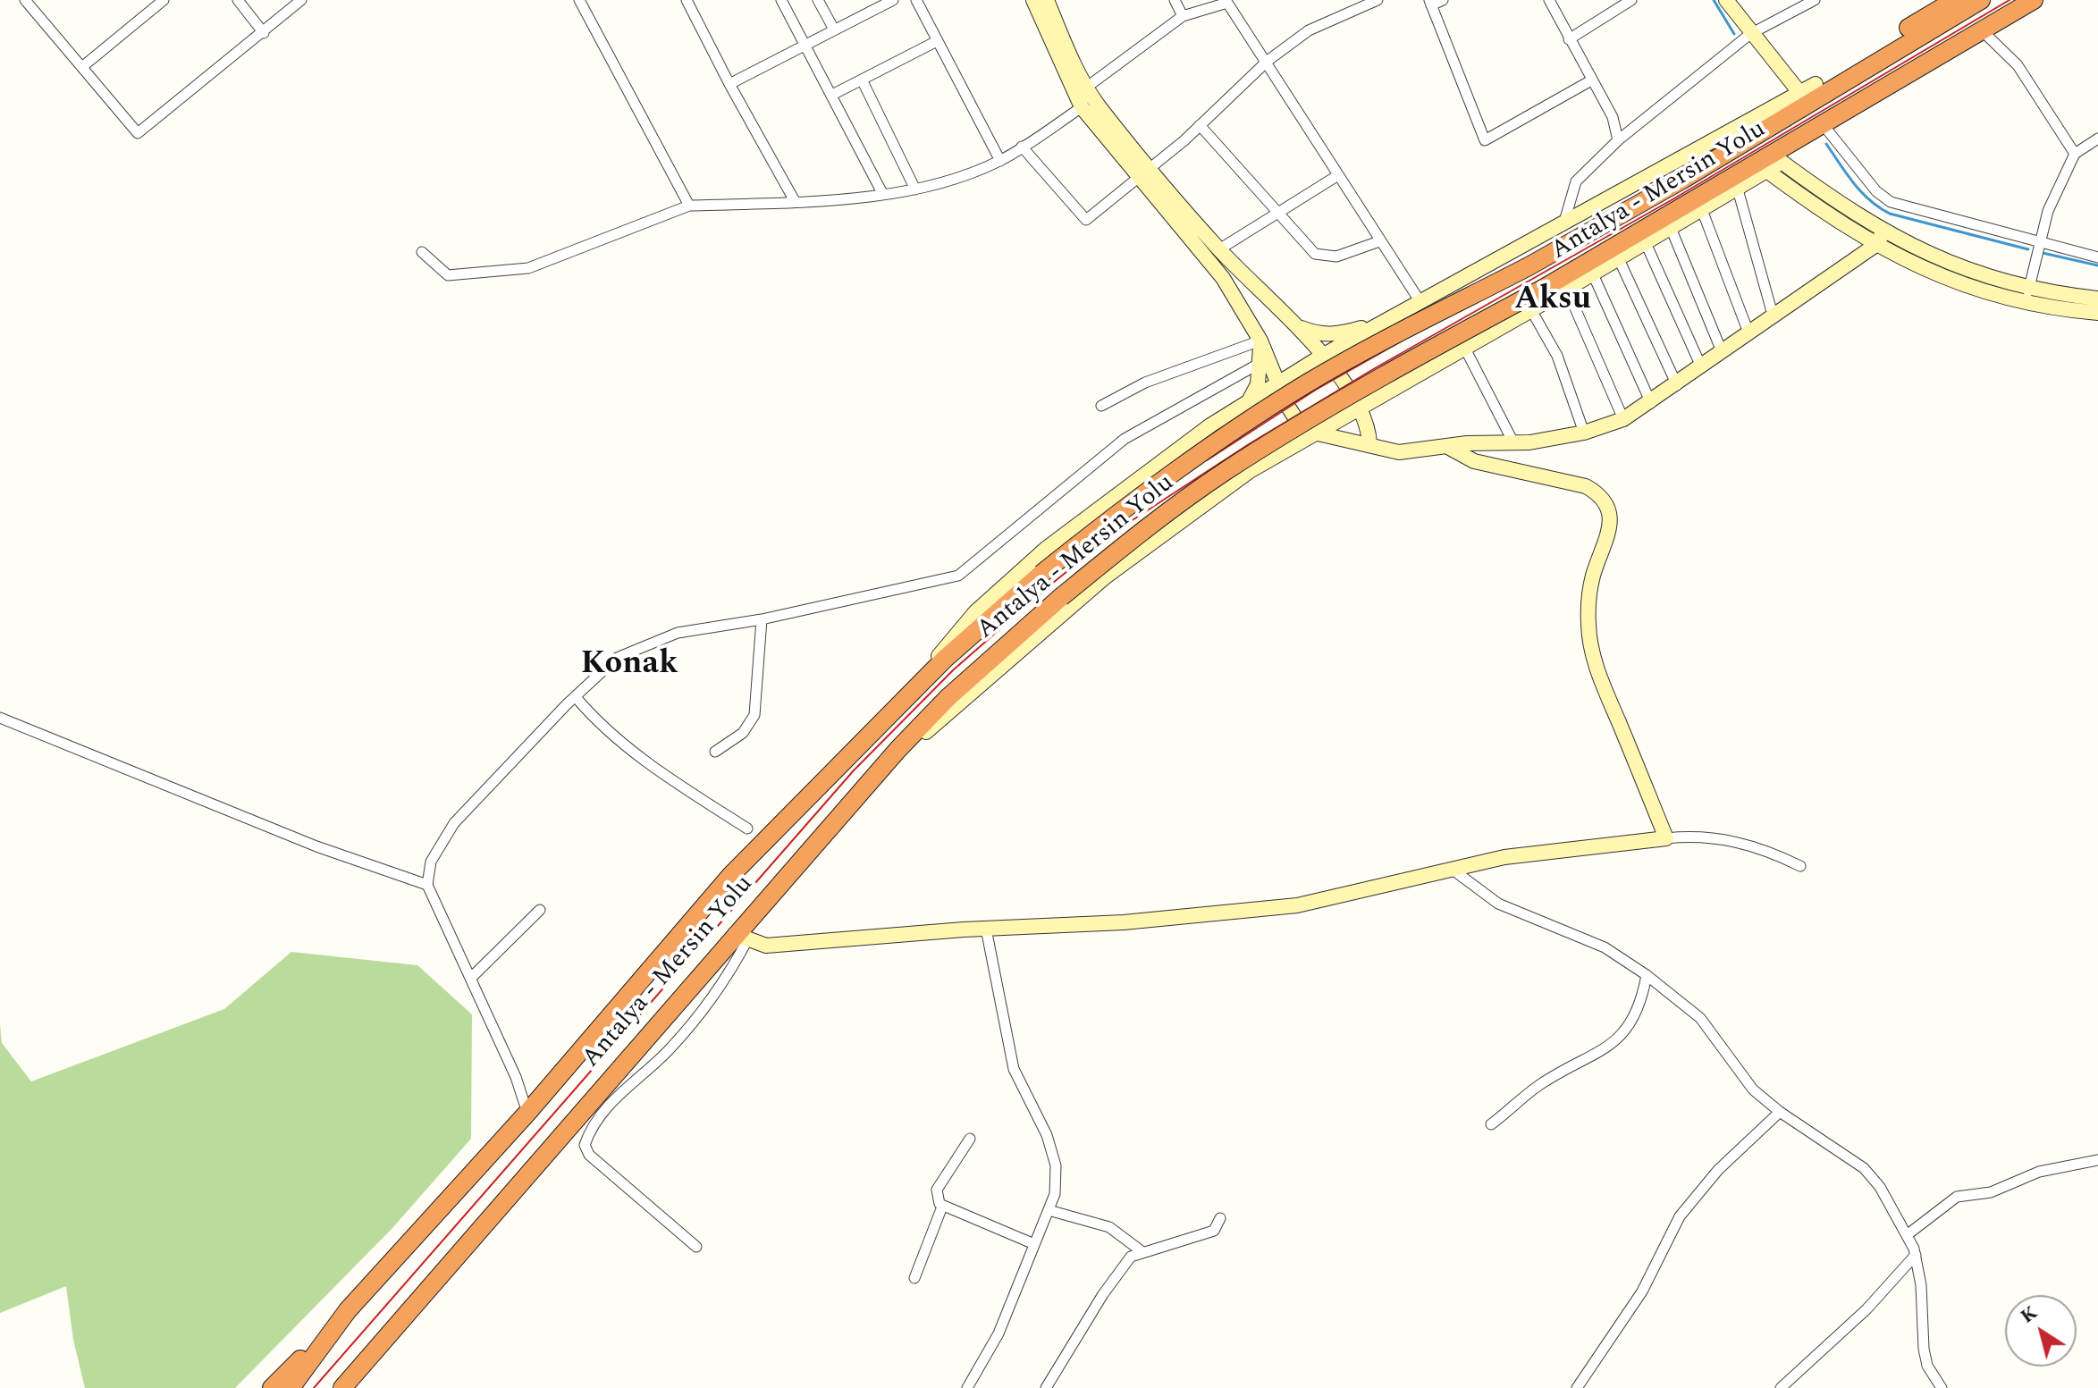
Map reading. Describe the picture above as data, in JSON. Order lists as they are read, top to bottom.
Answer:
{
  "streets": {
    "highway": ["Antalya - Mersin Yolu"]
  },
  "districts": ["Aksu", "Konak"],
  "north": "top left"
}
